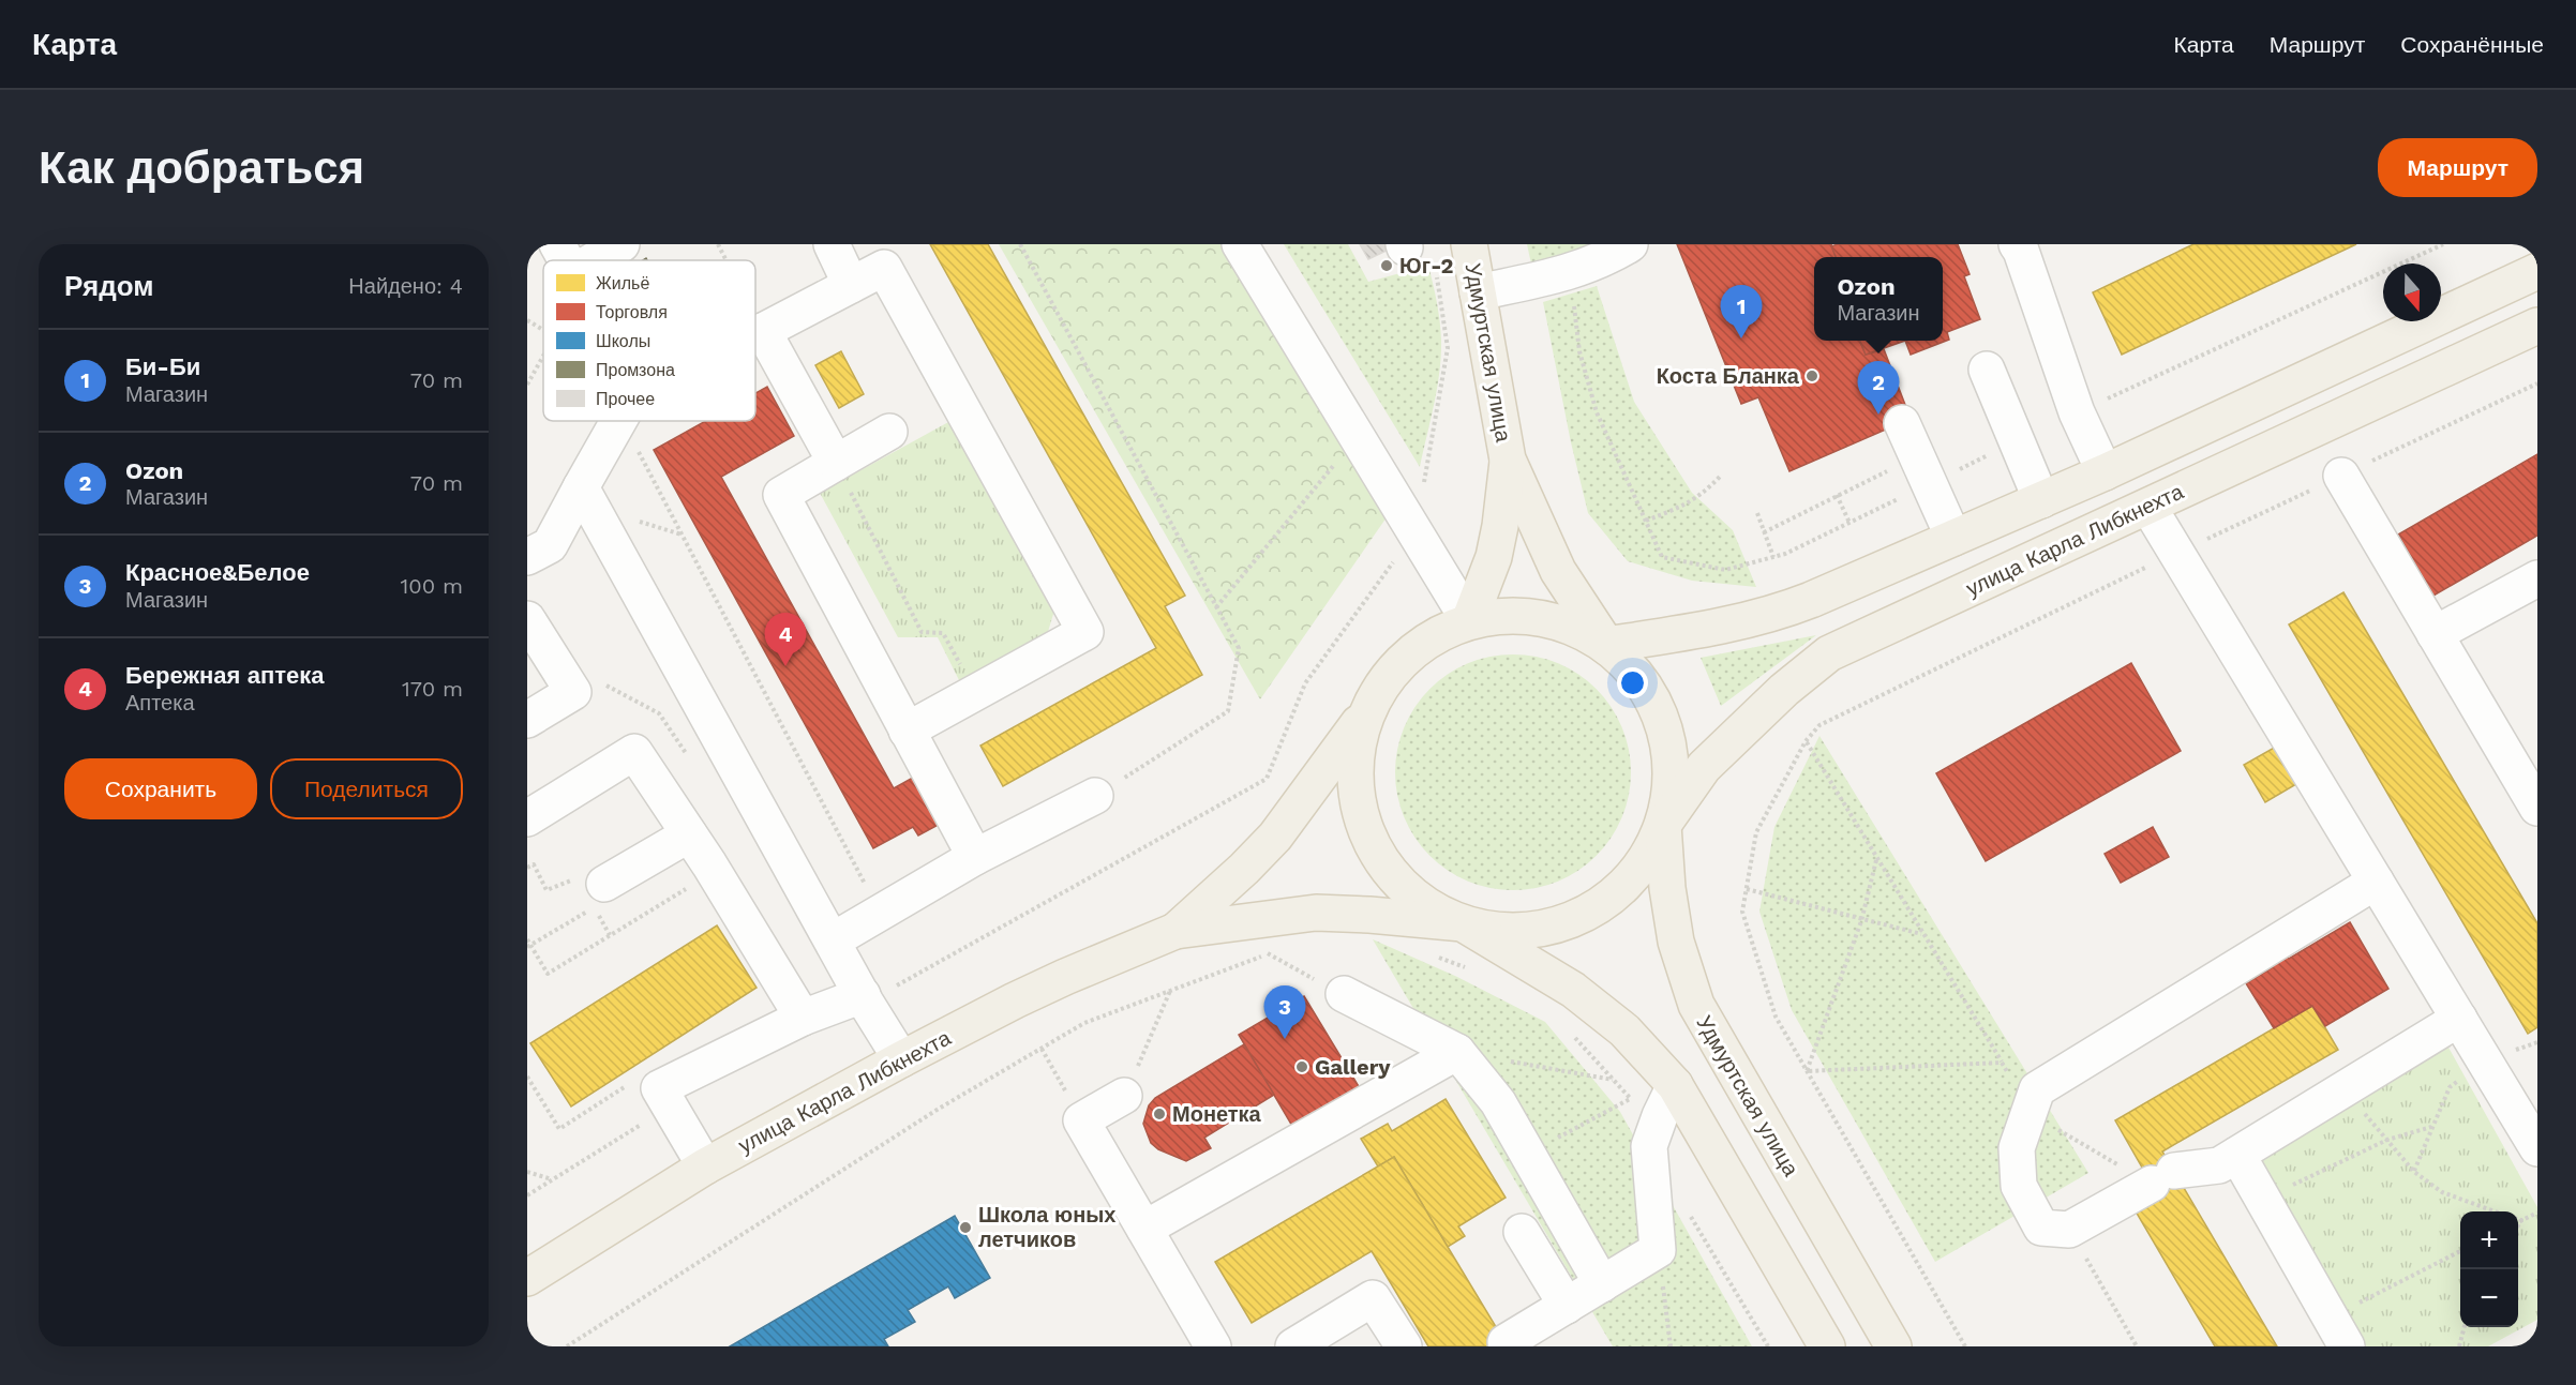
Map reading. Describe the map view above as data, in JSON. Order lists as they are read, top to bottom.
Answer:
{
  "streets": {
    "main road": ["Удмуртская улица", "улица Карла Либкнехта"]
  },
  "crossings": [
    ["Удмуртская улица", "улица Карла Либкнехта"]
  ],
  "places": [
    "Юг-2",
    "Коста Бланка",
    "Gallery",
    "Монетка",
    "Школа юных летчиков"
  ],
  "legend": [
    "Жильё",
    "Торговля",
    "Школы",
    "Промзона",
    "Прочее"
  ],
  "north": "bottom",
  "page": {
    "header": "Карта",
    "nav": ["Карта", "Маршрут", "Сохранённые"],
    "buttons": [
      "Маршрут",
      ["Сохранить", "Поделиться"]
    ],
    "title": "Как добраться",
    "heading": ["Рядом", "Найдено: 4"],
    "popup": ["Ozon", "Магазин"],
    "pins": [
      "1",
      "2",
      "4",
      "3"
    ],
    "list": [
      {
        "mark": "1",
        "name": "Би-Би",
        "note": "Магазин",
        "value": "70 m"
      },
      {
        "mark": "2",
        "name": "Ozon",
        "note": "Магазин",
        "value": "70 m"
      },
      {
        "mark": "3",
        "name": "Красное&Белое",
        "note": "Магазин",
        "value": "100 m"
      },
      {
        "mark": "4",
        "name": "Бережная аптека",
        "note": "Аптека",
        "value": "170 m"
      }
    ],
    "map_buttons": ["+", "−"]
  }
}
